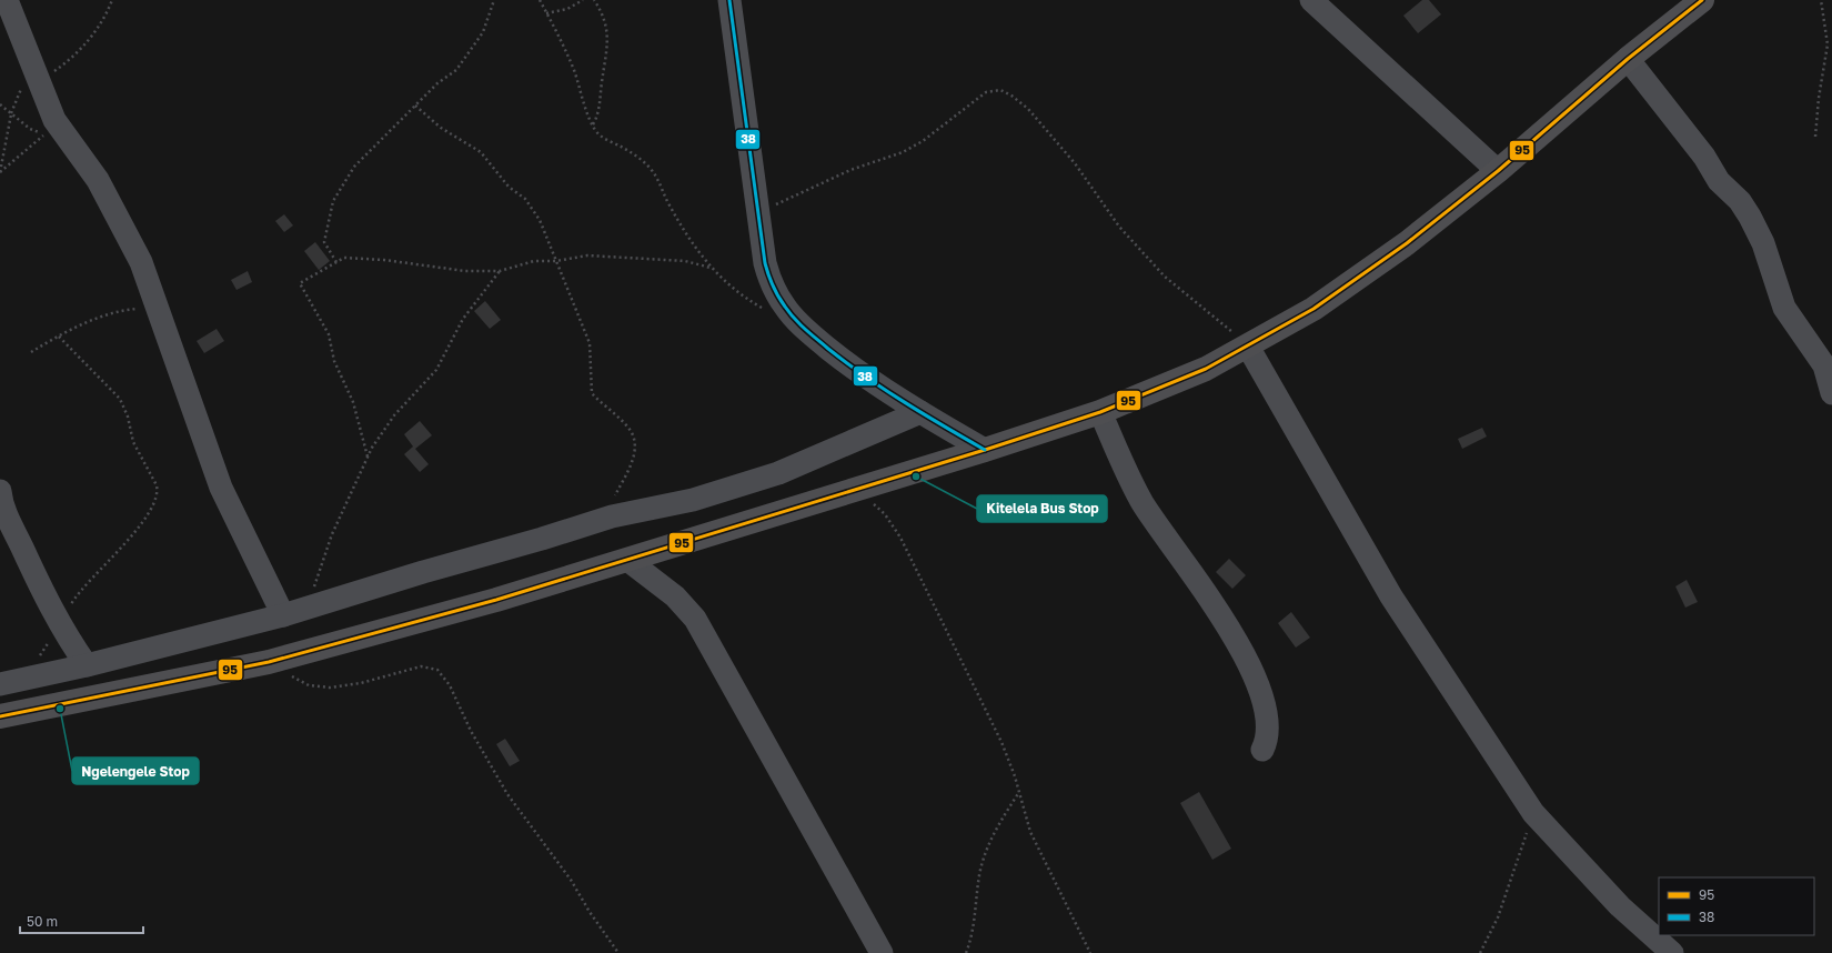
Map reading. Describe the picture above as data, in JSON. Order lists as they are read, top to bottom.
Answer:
{
  "places": ["Kitelela Bus Stop", "Ngelengele Stop"],
  "lines": ["transit line 95", "transit line 38"],
  "legend": ["95", "38"],
  "scale_bar": "50 m"
}
